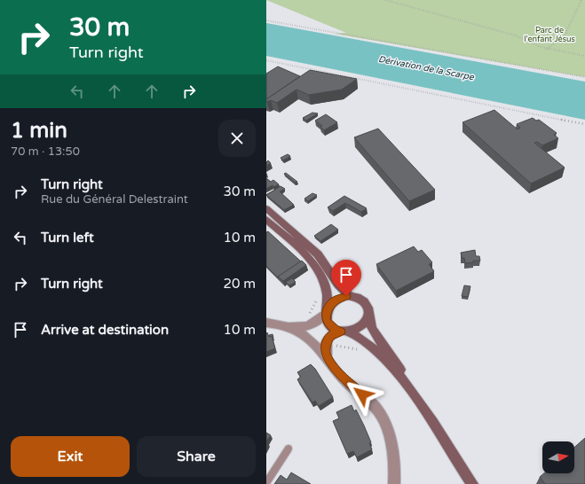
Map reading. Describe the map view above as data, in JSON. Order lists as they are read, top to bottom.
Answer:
{
  "water": ["Dérivation de la Scarpe"],
  "parks": ["Parc de l'enfant Jésus"],
  "north": "right",
  "page": {
    "turn": ["30 m", "Turn right"],
    "heading": ["1 min", "70 m · 13:50"],
    "list": [
      {
        "name": "Turn right",
        "note": "Rue du Général Delestraint",
        "value": "30 m"
      },
      {
        "name": "Turn left",
        "value": "10 m"
      },
      {
        "name": "Turn right",
        "value": "20 m"
      },
      {
        "name": "Arrive at destination",
        "value": "10 m"
      }
    ],
    "buttons": ["Exit", "Share"]
  }
}
